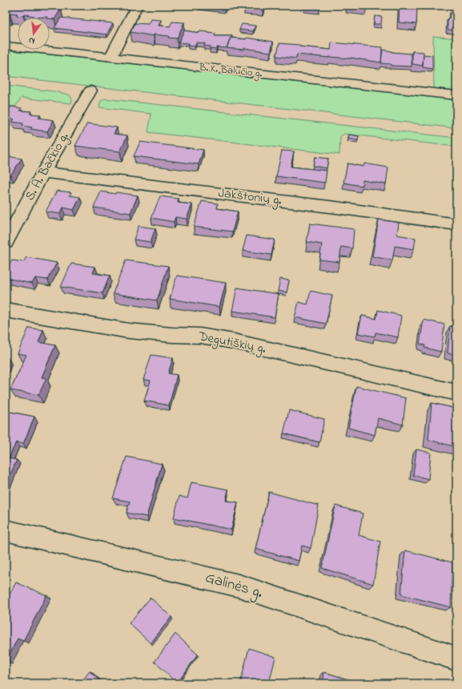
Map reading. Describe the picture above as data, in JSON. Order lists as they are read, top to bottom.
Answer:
{
  "streets": {
    "street": [
      "B. K. Balučio g.",
      "S. A. Bačkio g.",
      "Jakštonių g.",
      "Degutiškių g.",
      "Galinės g."
    ]
  },
  "crossings": [
    ["S. A. Bačkio g.", "Jakštonių g."]
  ],
  "north": "bottom"
}
